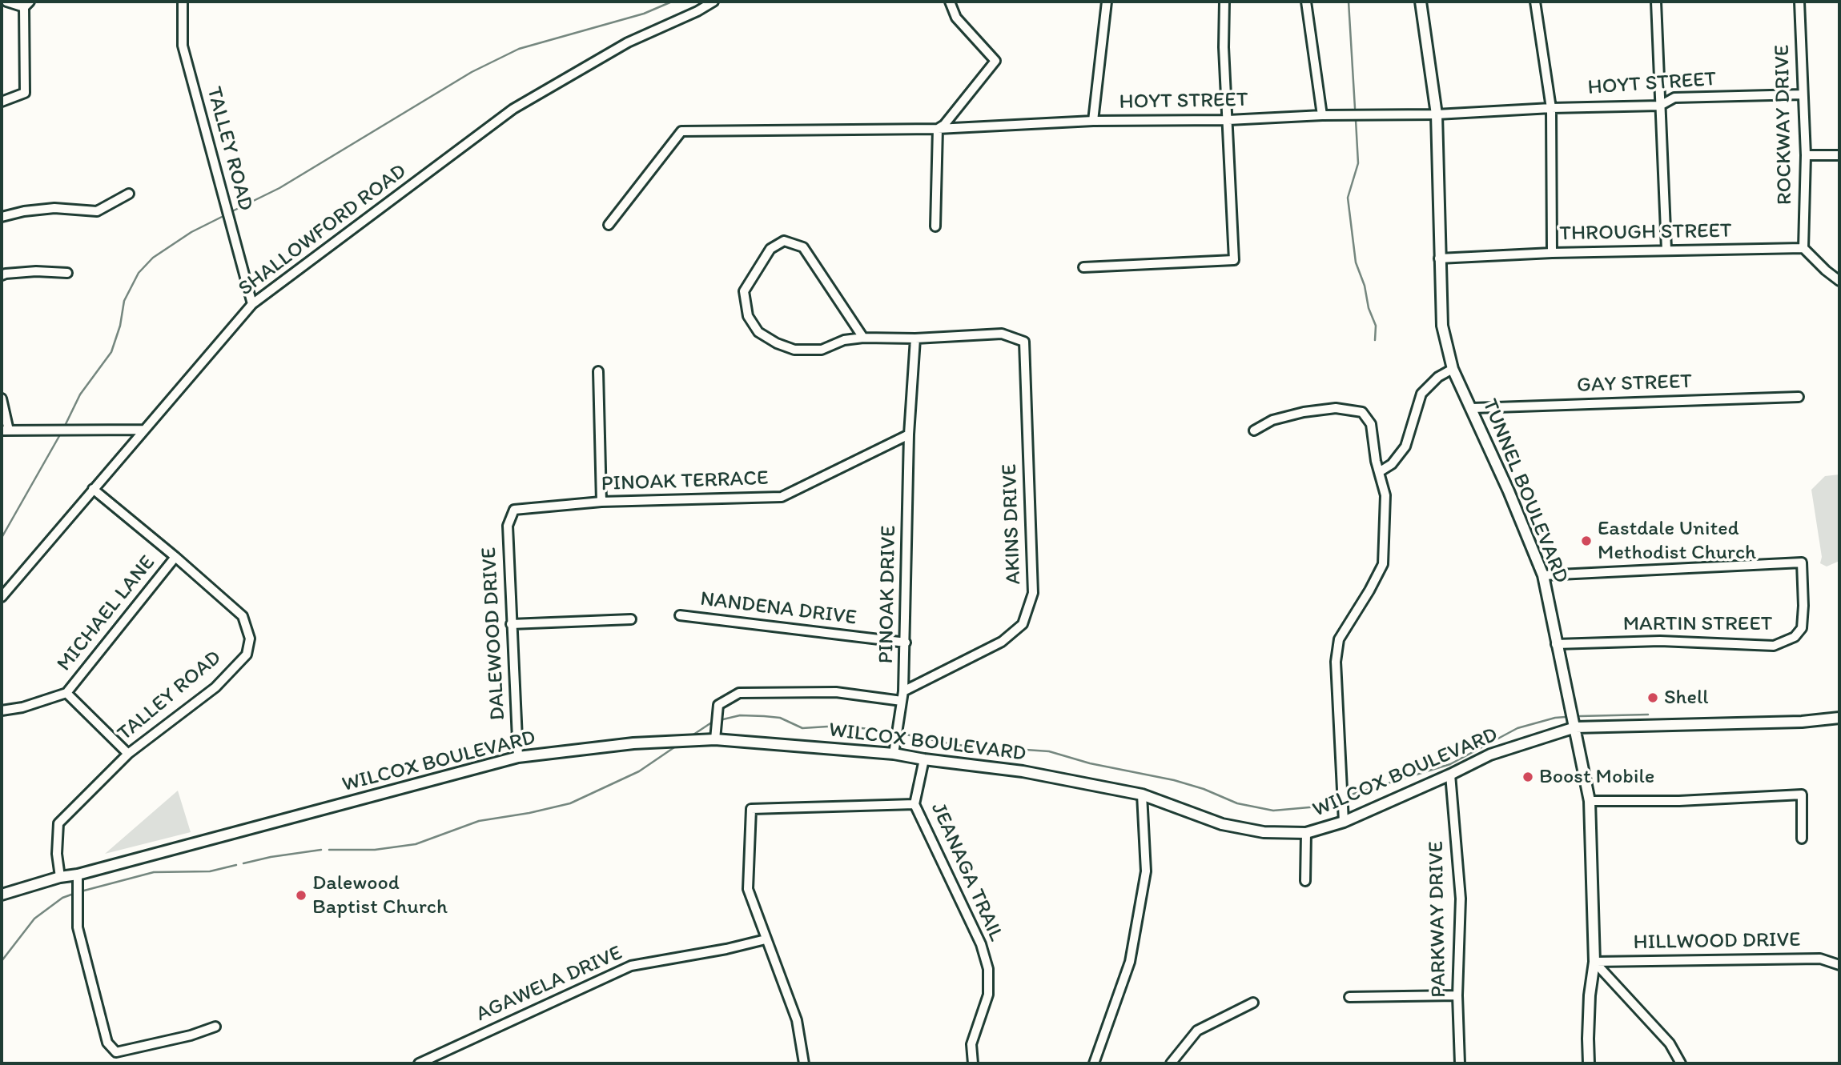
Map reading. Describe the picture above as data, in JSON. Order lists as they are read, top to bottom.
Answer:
{
  "streets": {
    "main road": ["TUNNEL BOULEVARD", "WILCOX BOULEVARD"],
    "street": [
      "HOYT STREET",
      "ROCKWAY DRIVE",
      "TALLEY ROAD",
      "SHALLOWFORD ROAD",
      "THROUGH STREET",
      "GAY STREET",
      "PINOAK TERRACE",
      "AKINS DRIVE",
      "PINOAK DRIVE",
      "NANDENA DRIVE",
      "MICHAEL LANE",
      "MARTIN STREET",
      "DALEWOOD DRIVE",
      "JEANAGA TRAIL",
      "PARKWAY DRIVE",
      "HILLWOOD DRIVE",
      "AGAWELA DRIVE"
    ]
  },
  "crossings": [
    ["HOYT STREET", "ROCKWAY DRIVE"],
    ["HOYT STREET", "TUNNEL BOULEVARD"],
    ["ROCKWAY DRIVE", "THROUGH STREET"],
    ["TALLEY ROAD", "SHALLOWFORD ROAD"],
    ["TALLEY ROAD", "MICHAEL LANE"],
    ["TALLEY ROAD", "WILCOX BOULEVARD"],
    ["THROUGH STREET", "TUNNEL BOULEVARD"],
    ["GAY STREET", "TUNNEL BOULEVARD"],
    ["PINOAK TERRACE", "PINOAK DRIVE"],
    ["PINOAK TERRACE", "DALEWOOD DRIVE"],
    ["TUNNEL BOULEVARD", "MARTIN STREET"],
    ["TUNNEL BOULEVARD", "WILCOX BOULEVARD"],
    ["TUNNEL BOULEVARD", "HILLWOOD DRIVE"],
    ["AKINS DRIVE", "PINOAK DRIVE"],
    ["PINOAK DRIVE", "NANDENA DRIVE"],
    ["PINOAK DRIVE", "WILCOX BOULEVARD"],
    ["DALEWOOD DRIVE", "WILCOX BOULEVARD"],
    ["WILCOX BOULEVARD", "JEANAGA TRAIL"],
    ["WILCOX BOULEVARD", "PARKWAY DRIVE"]
  ],
  "places": [
    "Eastdale United Methodist Church",
    "Shell",
    "Boost Mobile",
    "Dalewood Baptist Church"
  ]
}
